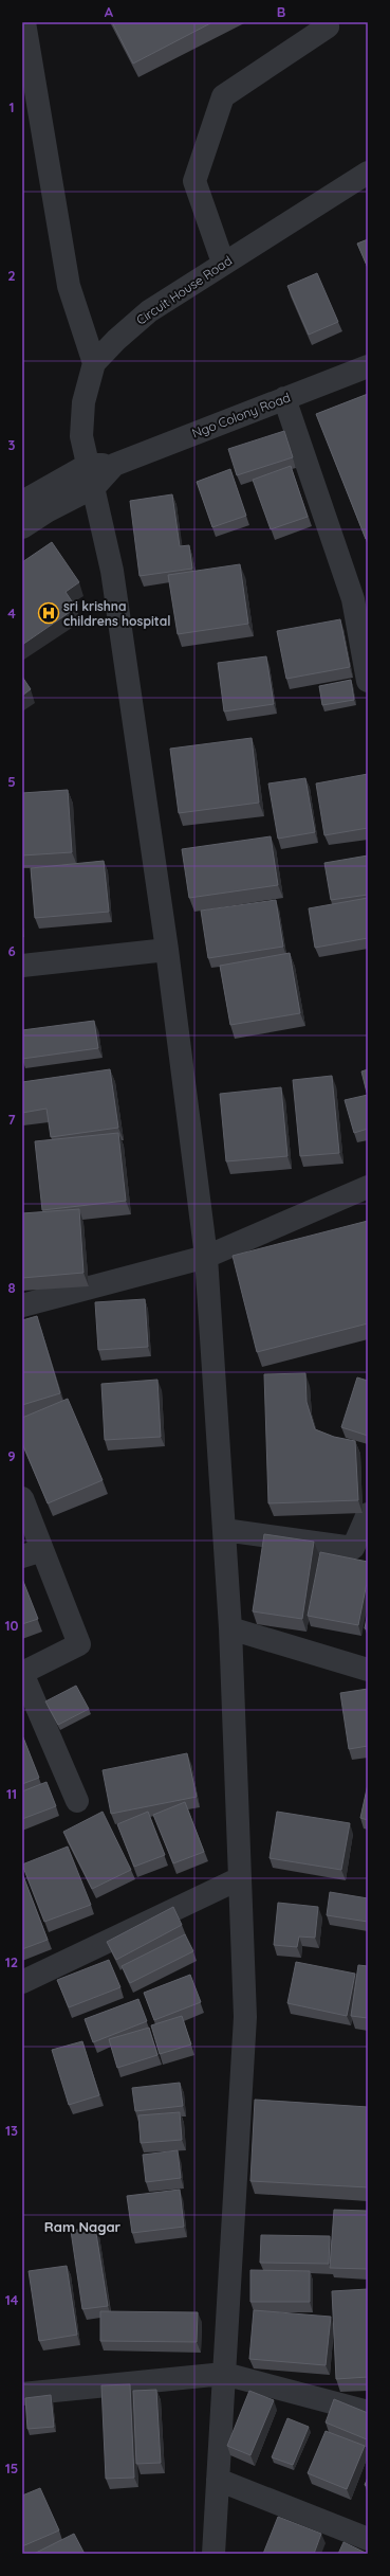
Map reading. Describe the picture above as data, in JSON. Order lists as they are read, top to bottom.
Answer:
{
  "streets": {
    "street": ["Circuit House Road", "Ngo Colony Road"]
  },
  "districts": ["Ram Nagar"],
  "places": {
    "hospital": ["sri krishna childrens hospital"]
  },
  "grid": {
    "columns": ["A", "B"],
    "rows": [
      "1",
      "2",
      "3",
      "4",
      "5",
      "6",
      "7",
      "8",
      "9",
      "10",
      "11",
      "12",
      "13",
      "14",
      "15"
    ]
  }
}
